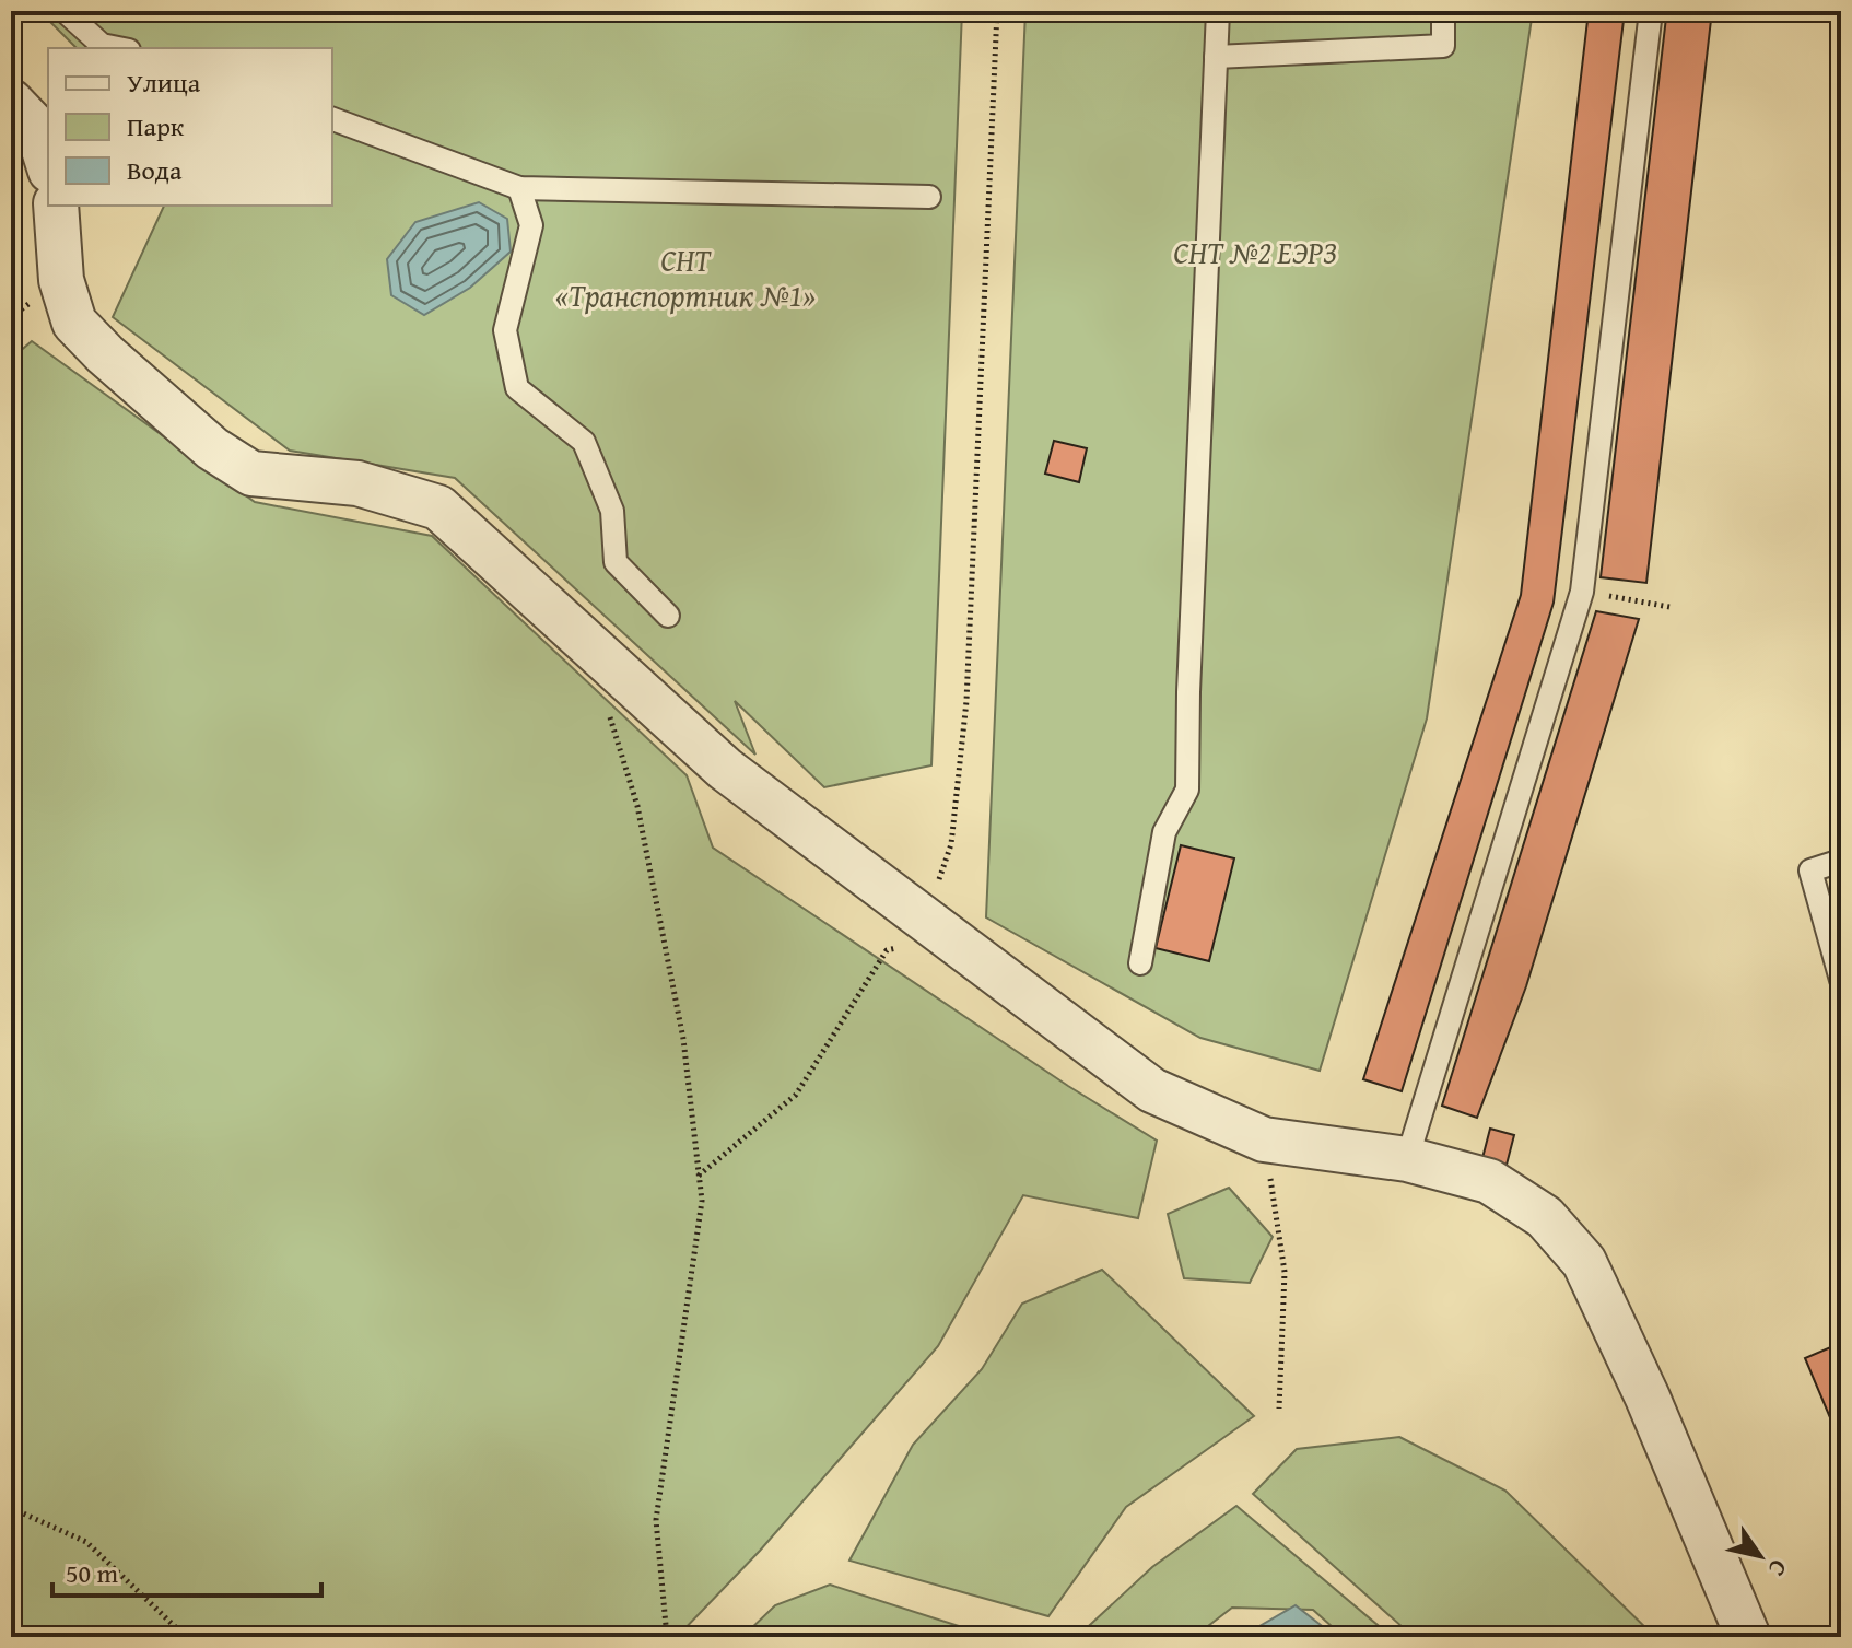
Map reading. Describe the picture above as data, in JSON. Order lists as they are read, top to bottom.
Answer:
{
  "parks": ["СНТ №2 ЕЭРЗ", "СНТ «Транспортник №1»"],
  "legend": ["Улица", "Парк", "Вода"],
  "scale_bar": "50 m",
  "north": "bottom right"
}
